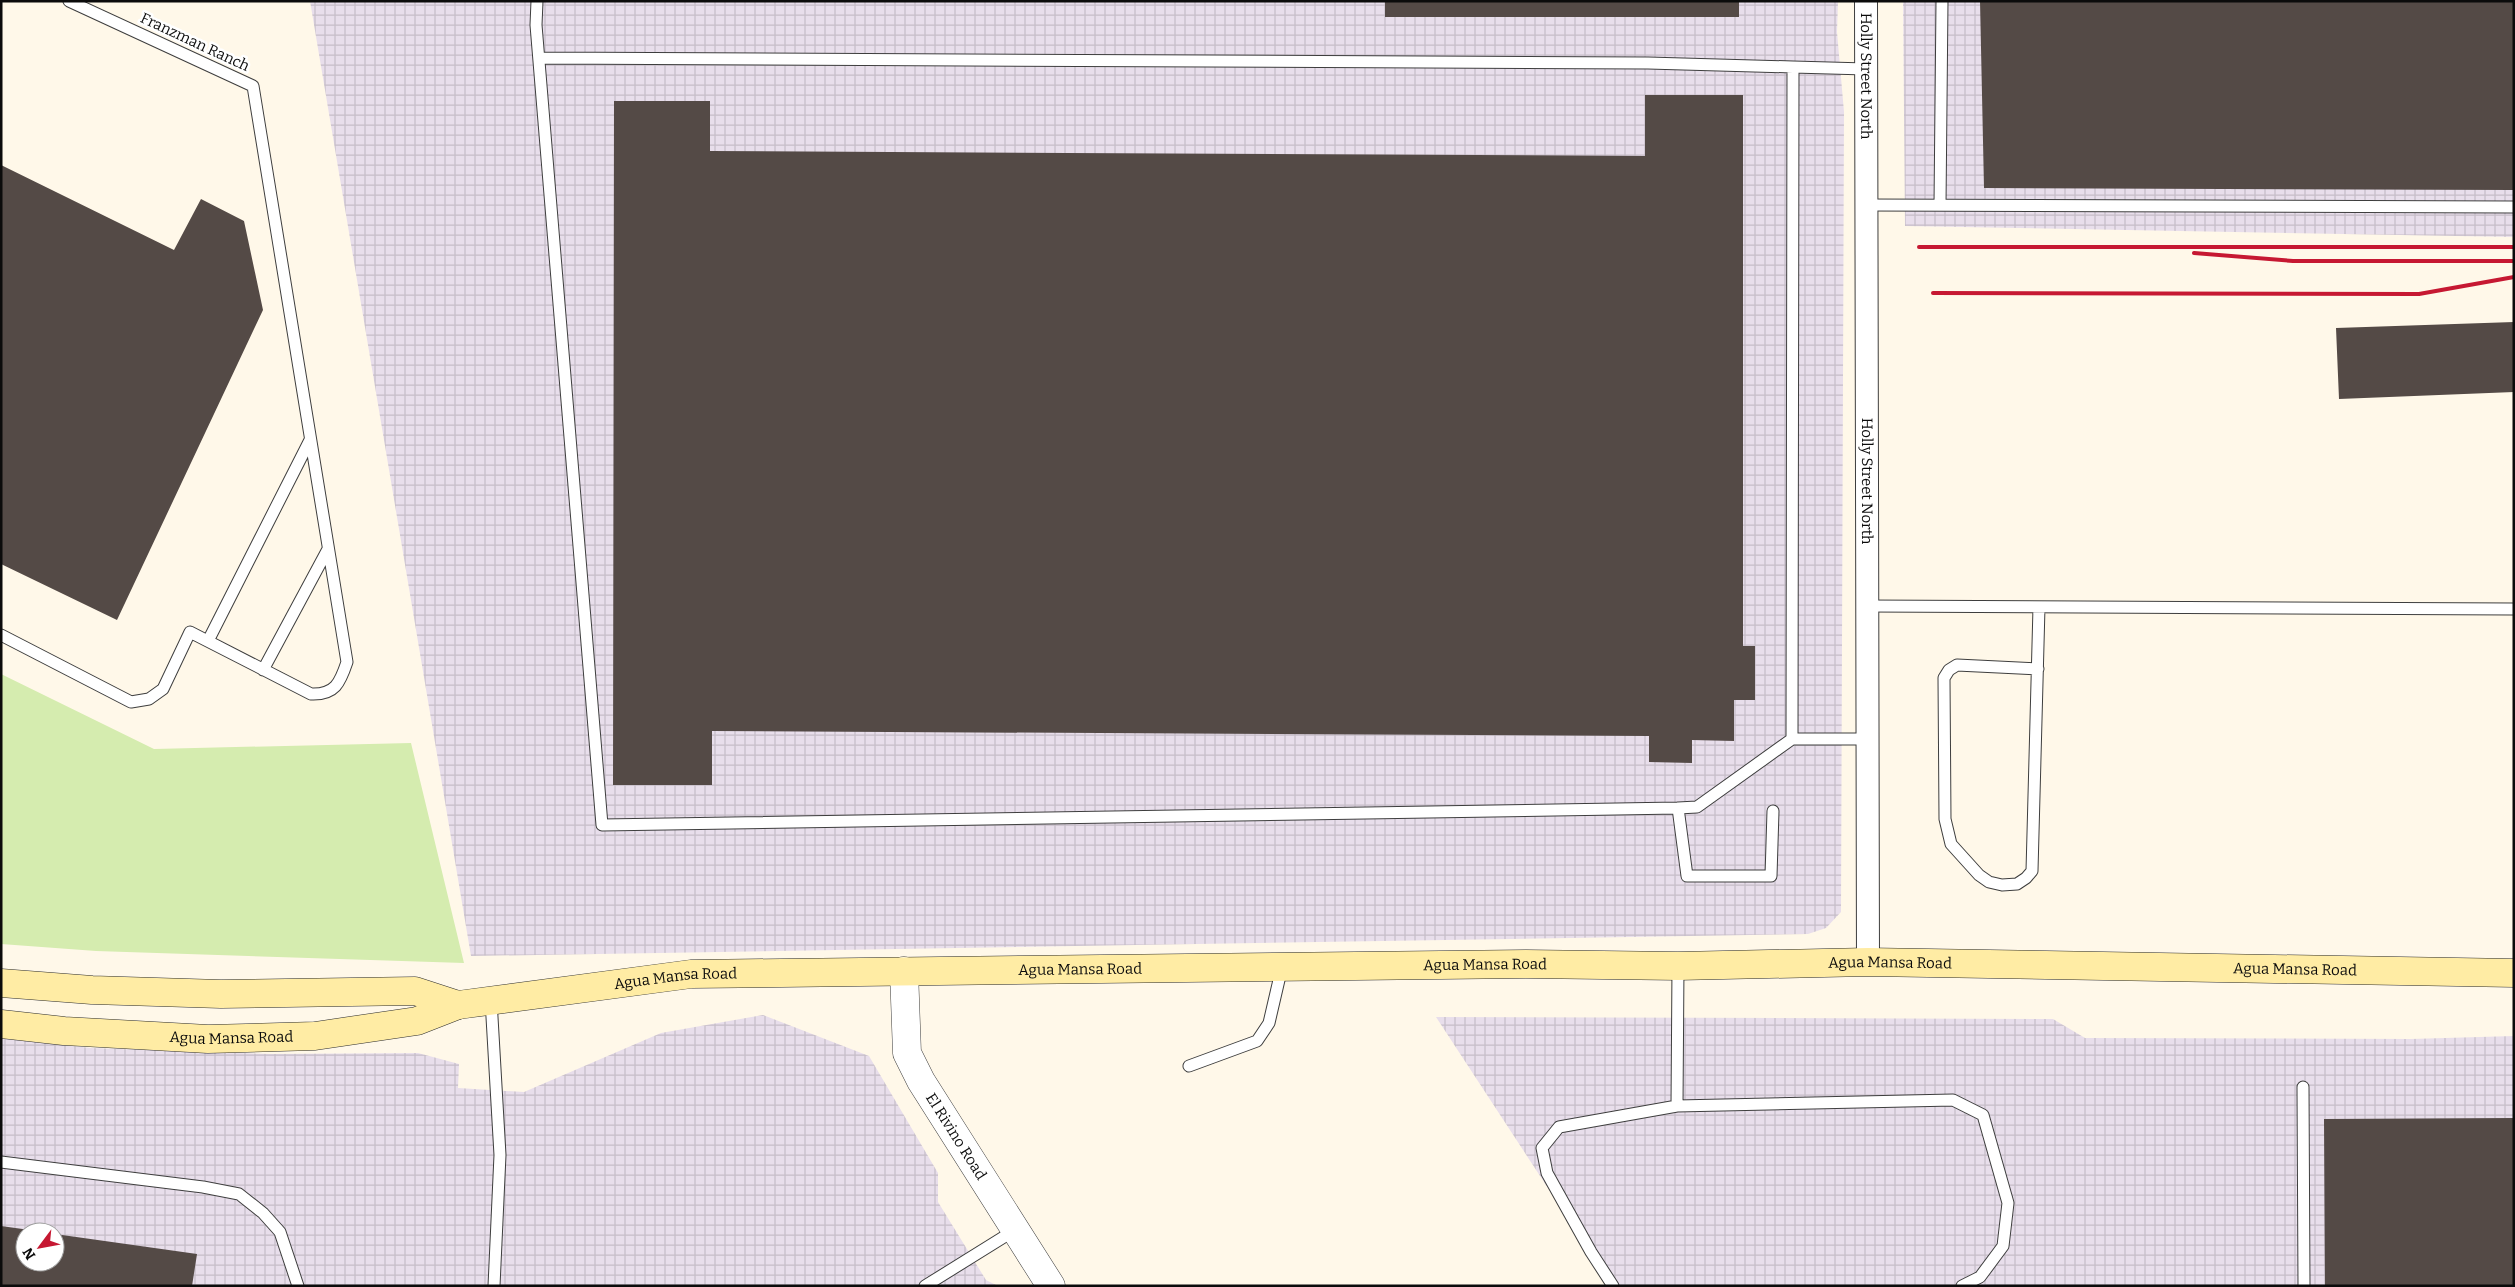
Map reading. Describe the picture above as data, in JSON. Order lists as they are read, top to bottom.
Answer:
{
  "streets": {
    "main road": ["Agua Mansa Road"],
    "street": ["Holly Street North", "El Rivino Road"],
    "lane": ["Franzman Ranch"]
  },
  "crossings": [
    ["Holly Street North", "Agua Mansa Road"],
    ["Agua Mansa Road", "El Rivino Road"]
  ],
  "north": "bottom left"
}
